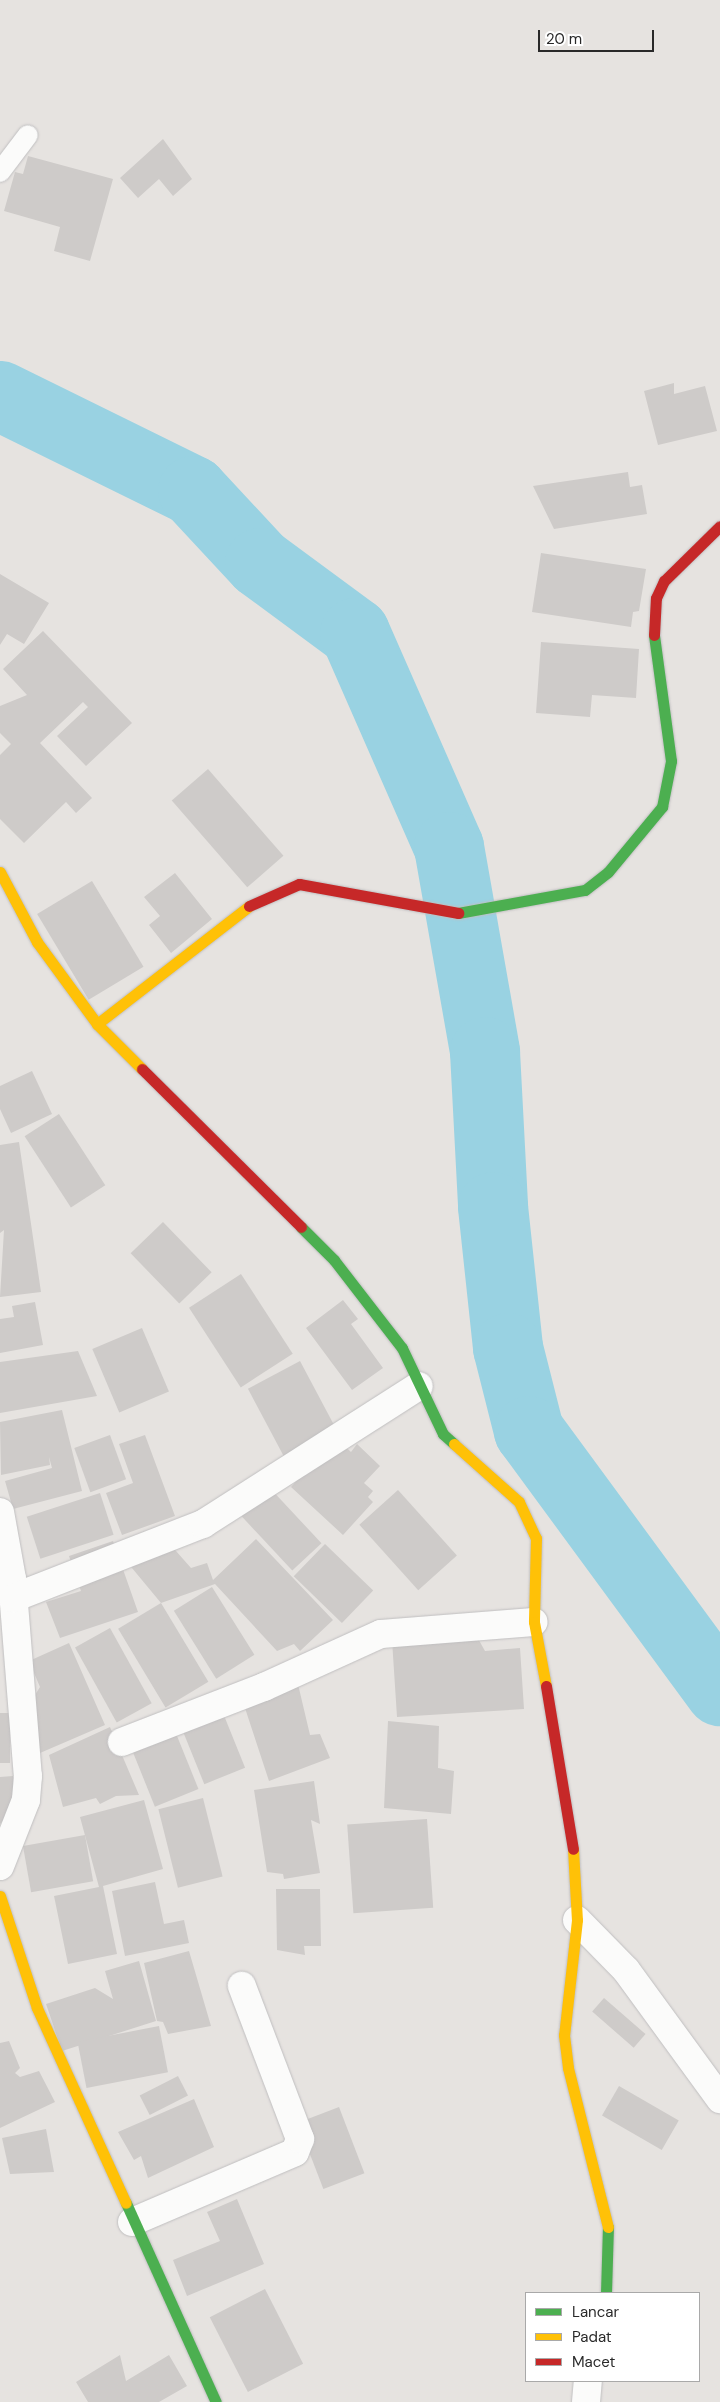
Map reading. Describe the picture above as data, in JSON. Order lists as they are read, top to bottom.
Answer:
{
  "legend": ["Lancar", "Padat", "Macet"],
  "scale_bar": "20 m"
}
